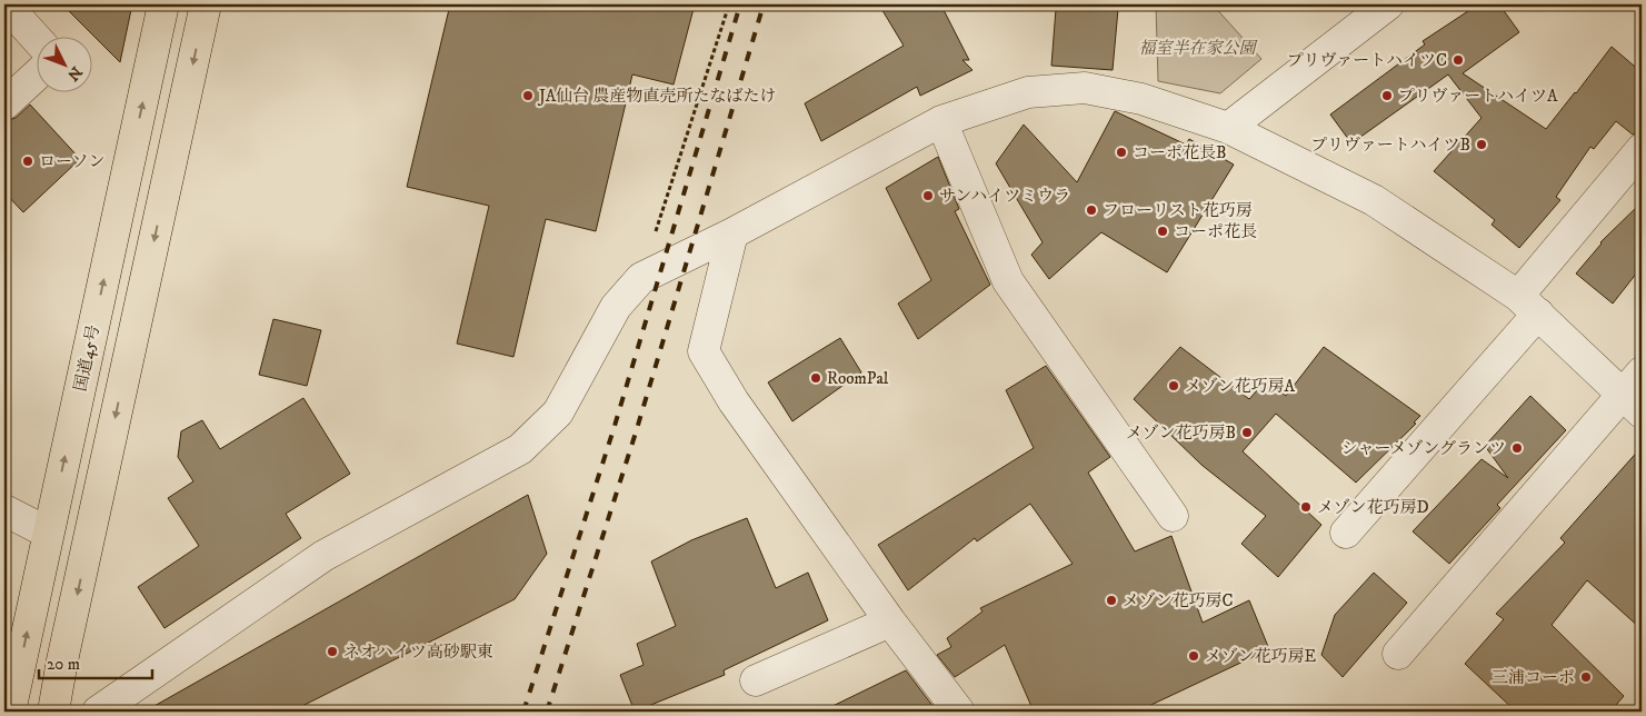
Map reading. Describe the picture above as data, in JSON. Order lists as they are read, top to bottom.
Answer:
{
  "streets": {
    "highway": ["国道45号"]
  },
  "parks": ["福室半在家公園"],
  "places": [
    "プリヴァートハイツC",
    "JA仙台 農産物直売所たなばたけ",
    "プリヴァートハイツA",
    "プリヴァートハイツB",
    "コーポ花長B",
    "ローソン",
    "サンハイツミウラ",
    "フローリスト花巧房",
    "コーポ花長",
    "RoomPal",
    "メゾン花巧房A",
    "メゾン花巧房B",
    "シャーメゾングランツ",
    "メゾン花巧房D",
    "メゾン花巧房C",
    "ネオハイツ高砂駅東",
    "メゾン花巧房E",
    "三浦コーポ"
  ],
  "scale_bar": "20 m",
  "north": "bottom right"
}
